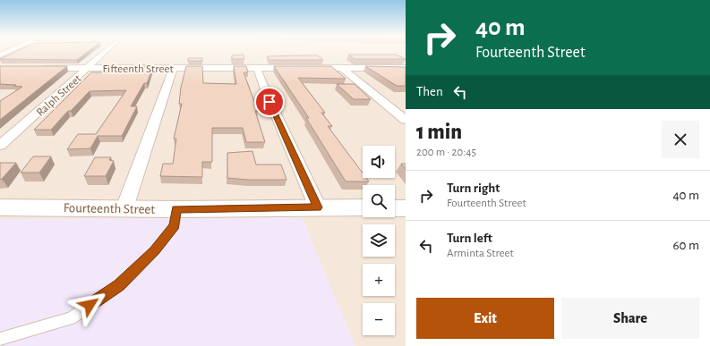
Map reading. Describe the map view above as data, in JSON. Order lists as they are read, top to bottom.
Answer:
{
  "streets": {
    "street": ["Fifteenth Street", "Ralph Street", "Fourteenth Street"]
  },
  "crossings": [
    ["Fifteenth Street", "Ralph Street"]
  ],
  "page": {
    "turn": ["40 m", "Fourteenth Street"],
    "then": "Then",
    "heading": ["1 min", "200 m · 20:45"],
    "map_buttons": ["+", "−"],
    "list": [
      {
        "name": "Turn right",
        "note": "Fourteenth Street",
        "value": "40 m"
      },
      {
        "name": "Turn left",
        "note": "Arminta Street",
        "value": "60 m"
      }
    ],
    "buttons": ["Exit", "Share"]
  }
}
